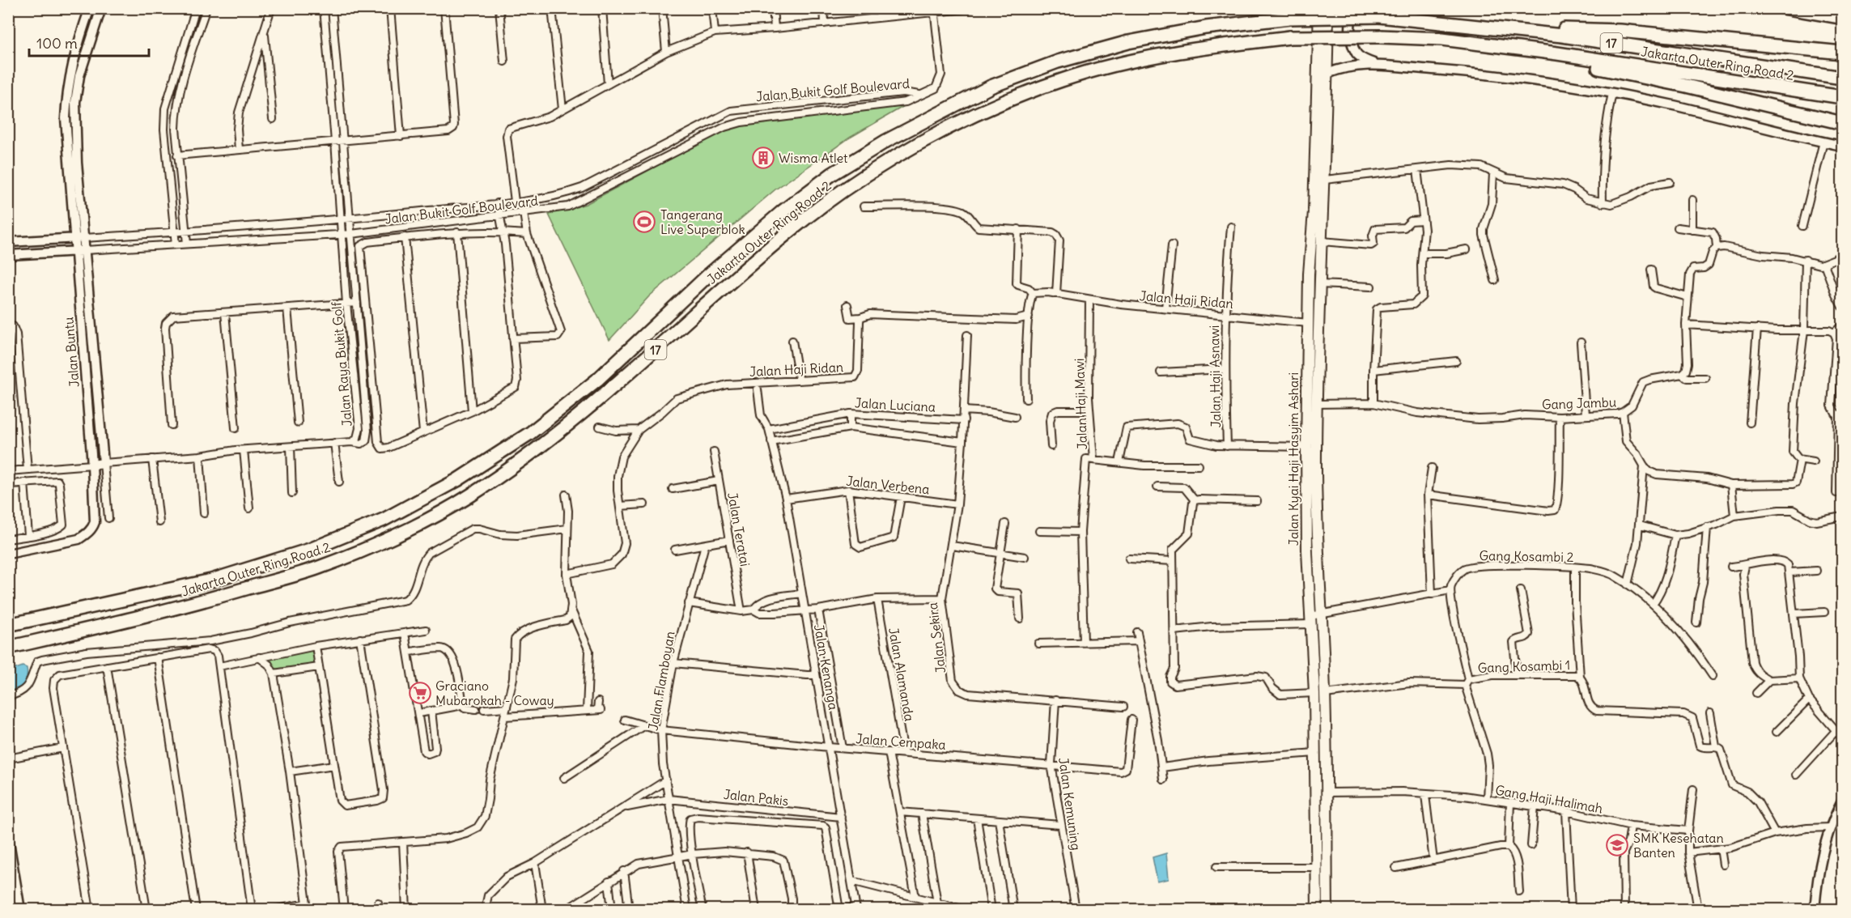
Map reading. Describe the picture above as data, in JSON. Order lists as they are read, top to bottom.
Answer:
{
  "streets": {
    "highway": ["17", "Jakarta Outer Ring Road 2"],
    "main road": ["Jalan Kyai Haji Hasyim Ashari"],
    "street": [
      "Jalan Bukit Golf Boulevard",
      "Jalan Haji Ridan",
      "Jalan Buntu",
      "Jalan Raya Bukit Golf",
      "Jalan Haji Asnawi",
      "Gang Jambu",
      "Jalan Haji Mawi",
      "Jalan Luciana",
      "Jalan Verbena",
      "Jalan Teratai",
      "Gang Kosambi 2",
      "Jalan Sekira",
      "Gang Kosambi 1",
      "Jalan Kenanga",
      "Jalan Alamanda",
      "Jalan Flamboyan",
      "Jalan Cempaka",
      "Jalan Pakis",
      "Gang Haji Halimah",
      "Jalan Kemuning"
    ]
  },
  "crossings": [
    ["Jalan Bukit Golf Boulevard", "Jalan Buntu"],
    ["Jalan Bukit Golf Boulevard", "Jalan Raya Bukit Golf"],
    ["Jalan Haji Ridan", "Jalan Haji Asnawi"],
    ["Jalan Haji Ridan", "Jalan Haji Mawi"],
    ["Jalan Haji Ridan", "Jalan Kyai Haji Hasyim Ashari"],
    ["Jalan Haji Asnawi", "Jalan Kyai Haji Hasyim Ashari"],
    ["Gang Jambu", "Jalan Kyai Haji Hasyim Ashari"],
    ["Jalan Luciana", "Jalan Sekira"],
    ["Jalan Luciana", "Jalan Kenanga"],
    ["Jalan Kyai Haji Hasyim Ashari", "Gang Kosambi 1"],
    ["Jalan Kyai Haji Hasyim Ashari", "Gang Haji Halimah"],
    ["Jalan Verbena", "Jalan Sekira"],
    ["Jalan Verbena", "Jalan Kenanga"],
    ["Jalan Sekira", "Jalan Kemuning"],
    ["Jalan Kenanga", "Jalan Cempaka"],
    ["Jalan Kenanga", "Jalan Pakis"],
    ["Jalan Alamanda", "Jalan Cempaka"],
    ["Jalan Flamboyan", "Jalan Cempaka"],
    ["Jalan Flamboyan", "Jalan Pakis"],
    ["Jalan Cempaka", "Jalan Kemuning"]
  ],
  "places": {
    "building": ["Wisma Atlet"],
    "sports": ["Tangerang Live Superblok"],
    "supermarket": ["Graciano Mubarokah - Coway"],
    "school or university": ["SMK Kesehatan Banten"]
  },
  "scale_bar": "100 m"
}
